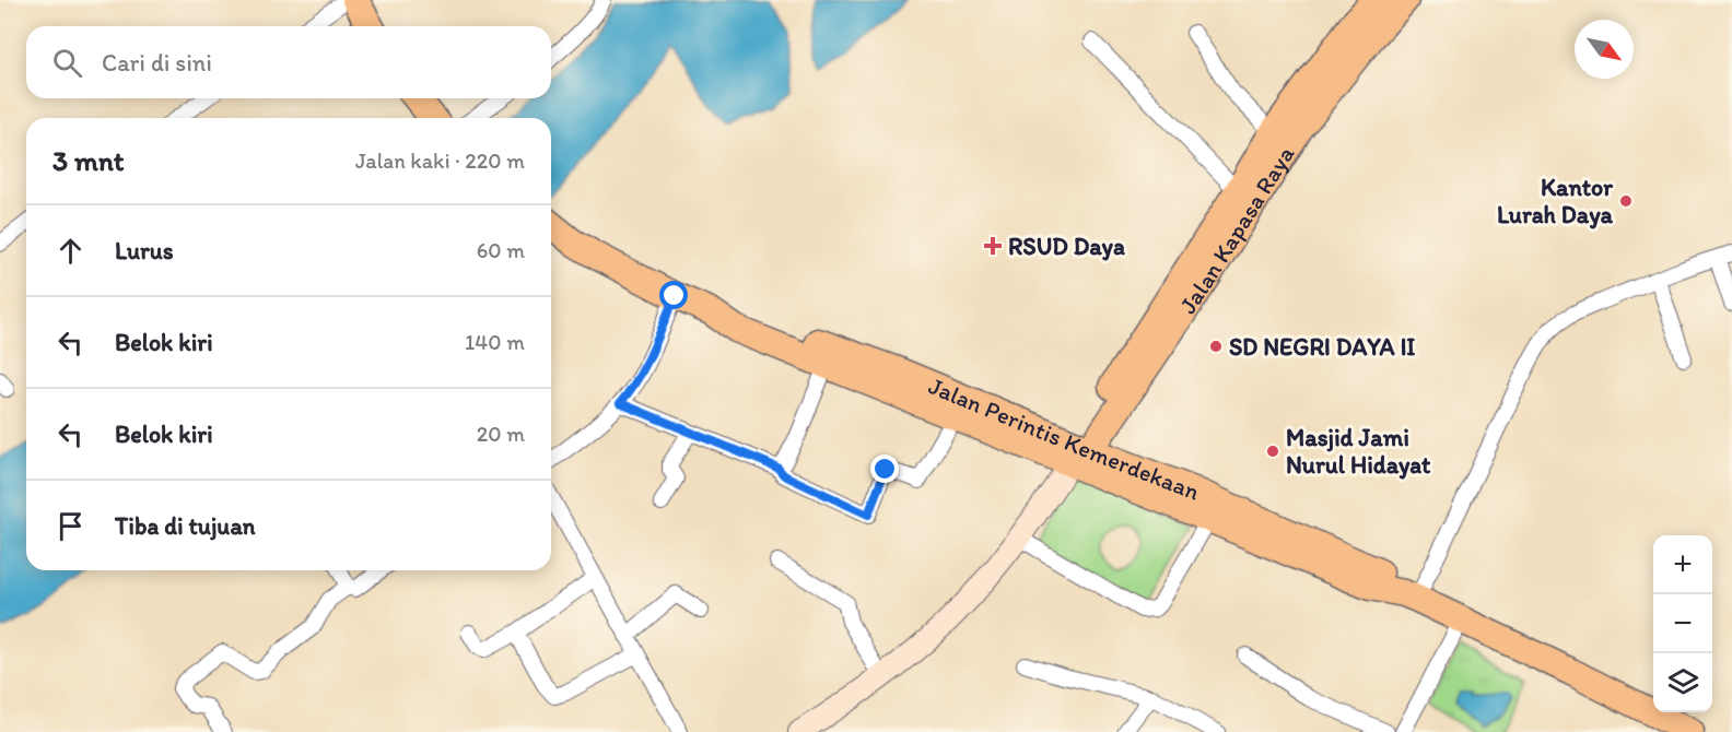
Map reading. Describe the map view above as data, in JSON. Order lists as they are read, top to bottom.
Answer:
{
  "streets": {
    "highway": ["Jalan Kapasa Raya", "Jalan Perintis Kemerdekaan"]
  },
  "crossings": [
    ["Jalan Kapasa Raya", "Jalan Perintis Kemerdekaan"]
  ],
  "places": {
    "other": ["Kantor Lurah Daya", "SD NEGRI DAYA II", "Masjid Jami Nurul Hidayat"],
    "health": ["RSUD Daya"]
  },
  "north": "bottom right",
  "page": {
    "search": "Cari di sini",
    "heading": ["3 mnt", "Jalan kaki · 220 m"],
    "list": [
      ["Lurus", "60 m"],
      ["Belok kiri", "140 m"],
      ["Belok kiri", "20 m"],
      "Tiba di tujuan"
    ],
    "map_buttons": ["+", "−"]
  }
}
